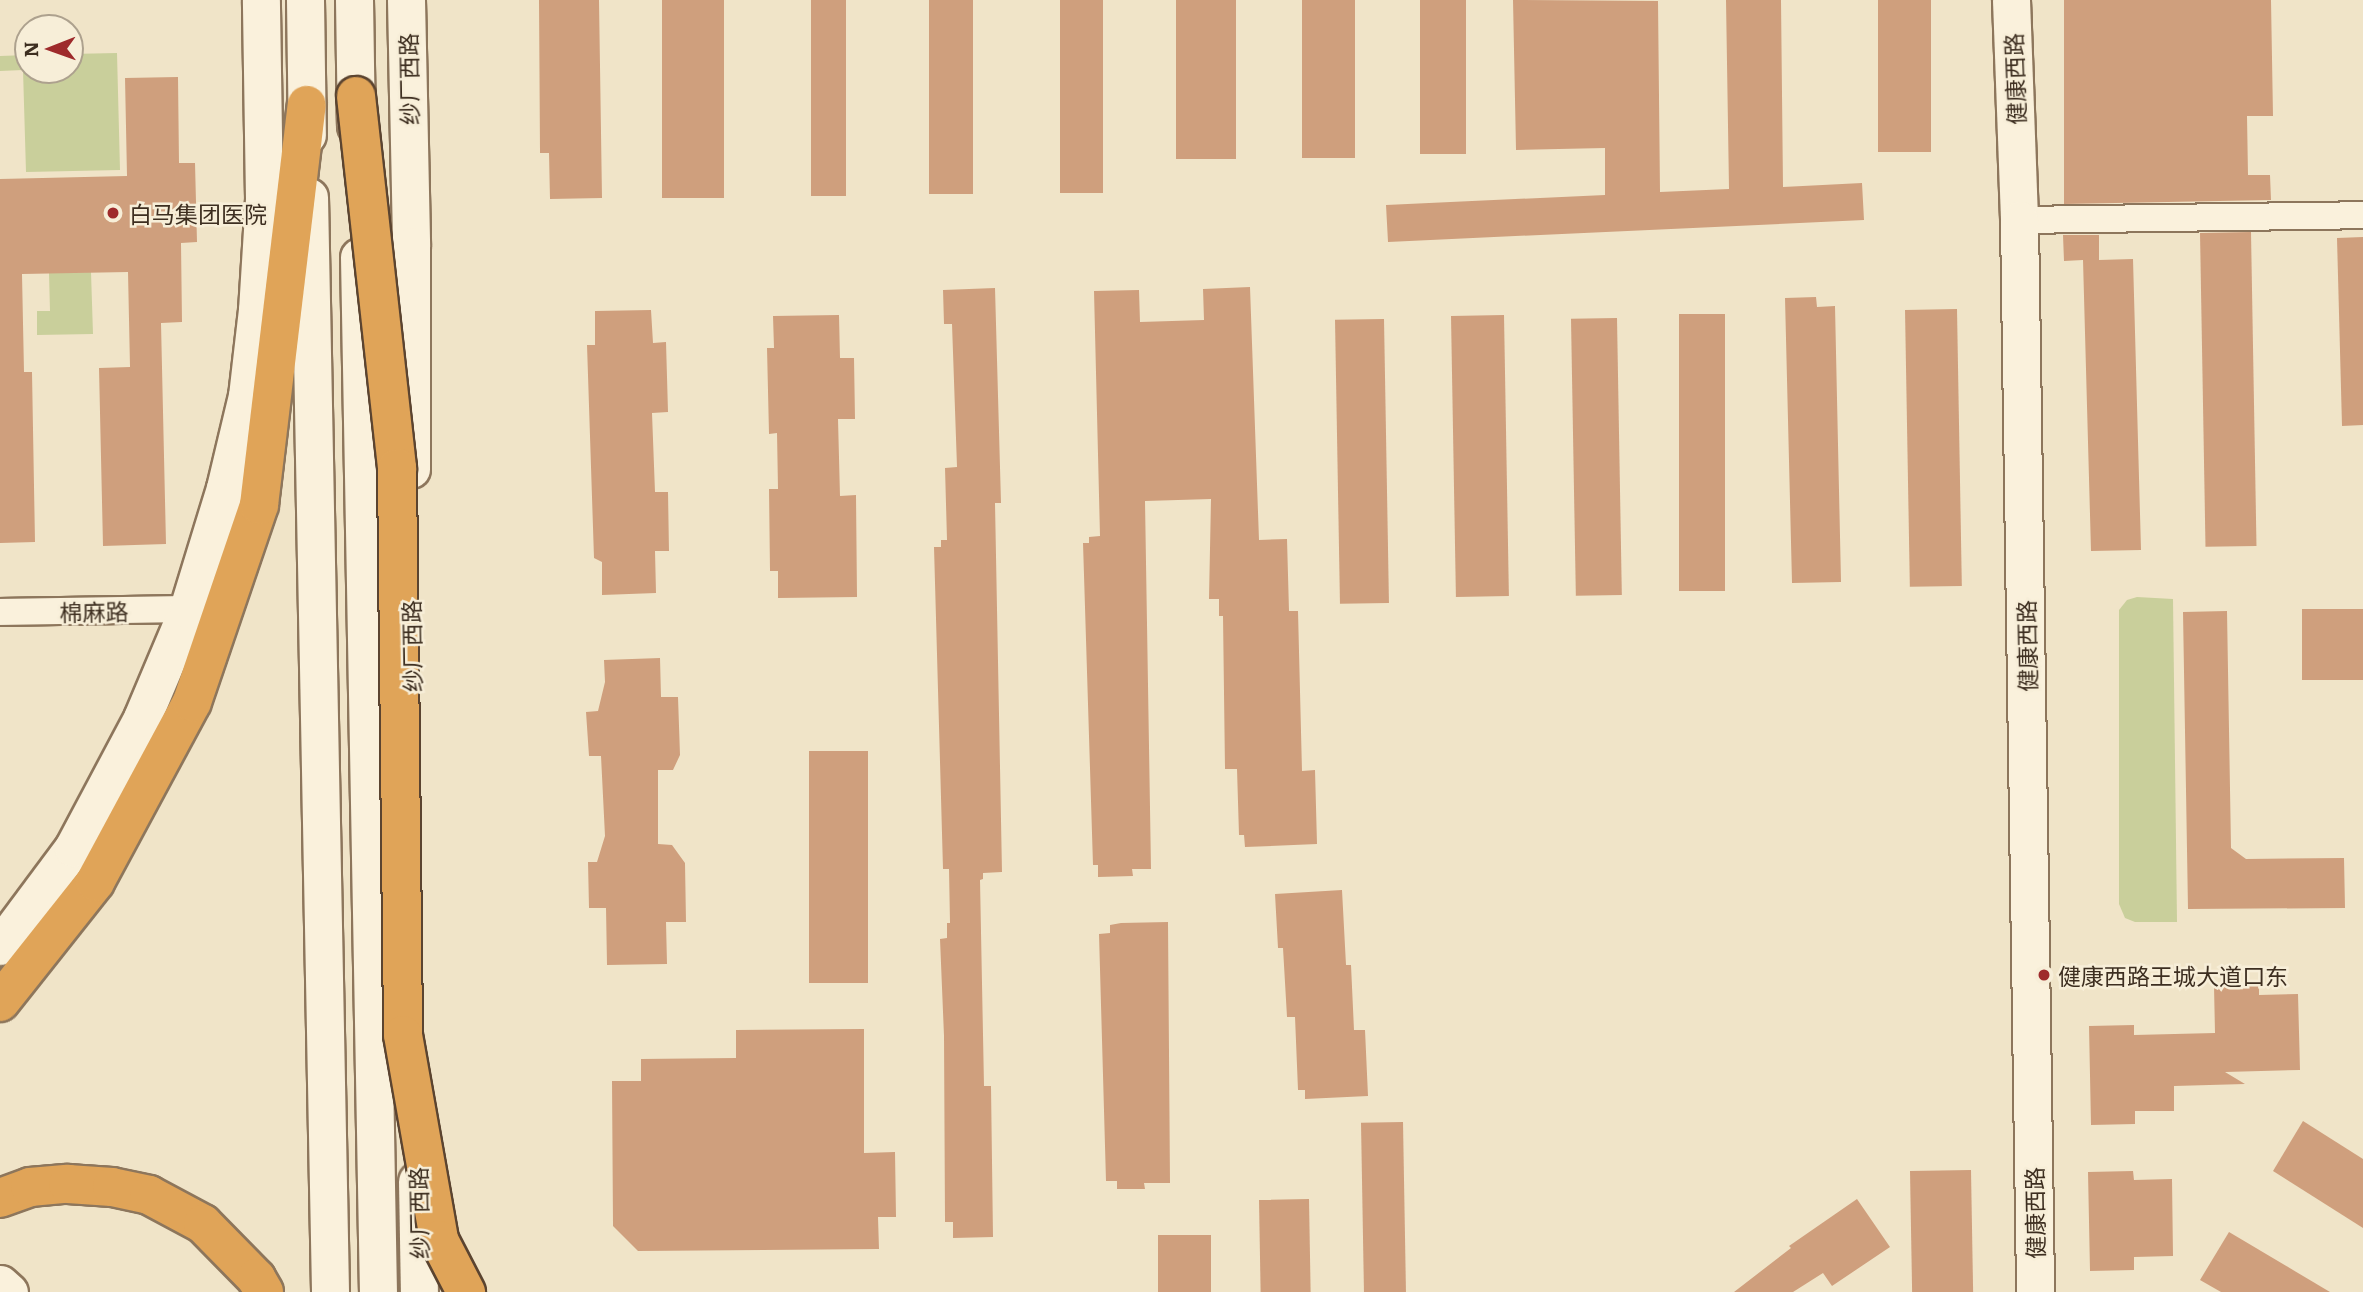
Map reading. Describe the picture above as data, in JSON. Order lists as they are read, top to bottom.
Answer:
{
  "streets": {
    "main road": ["纱厂西路", "健康西路"],
    "street": ["棉麻路"]
  },
  "places": ["白马集团医院", "健康西路王城大道口东"],
  "north": "left"
}
